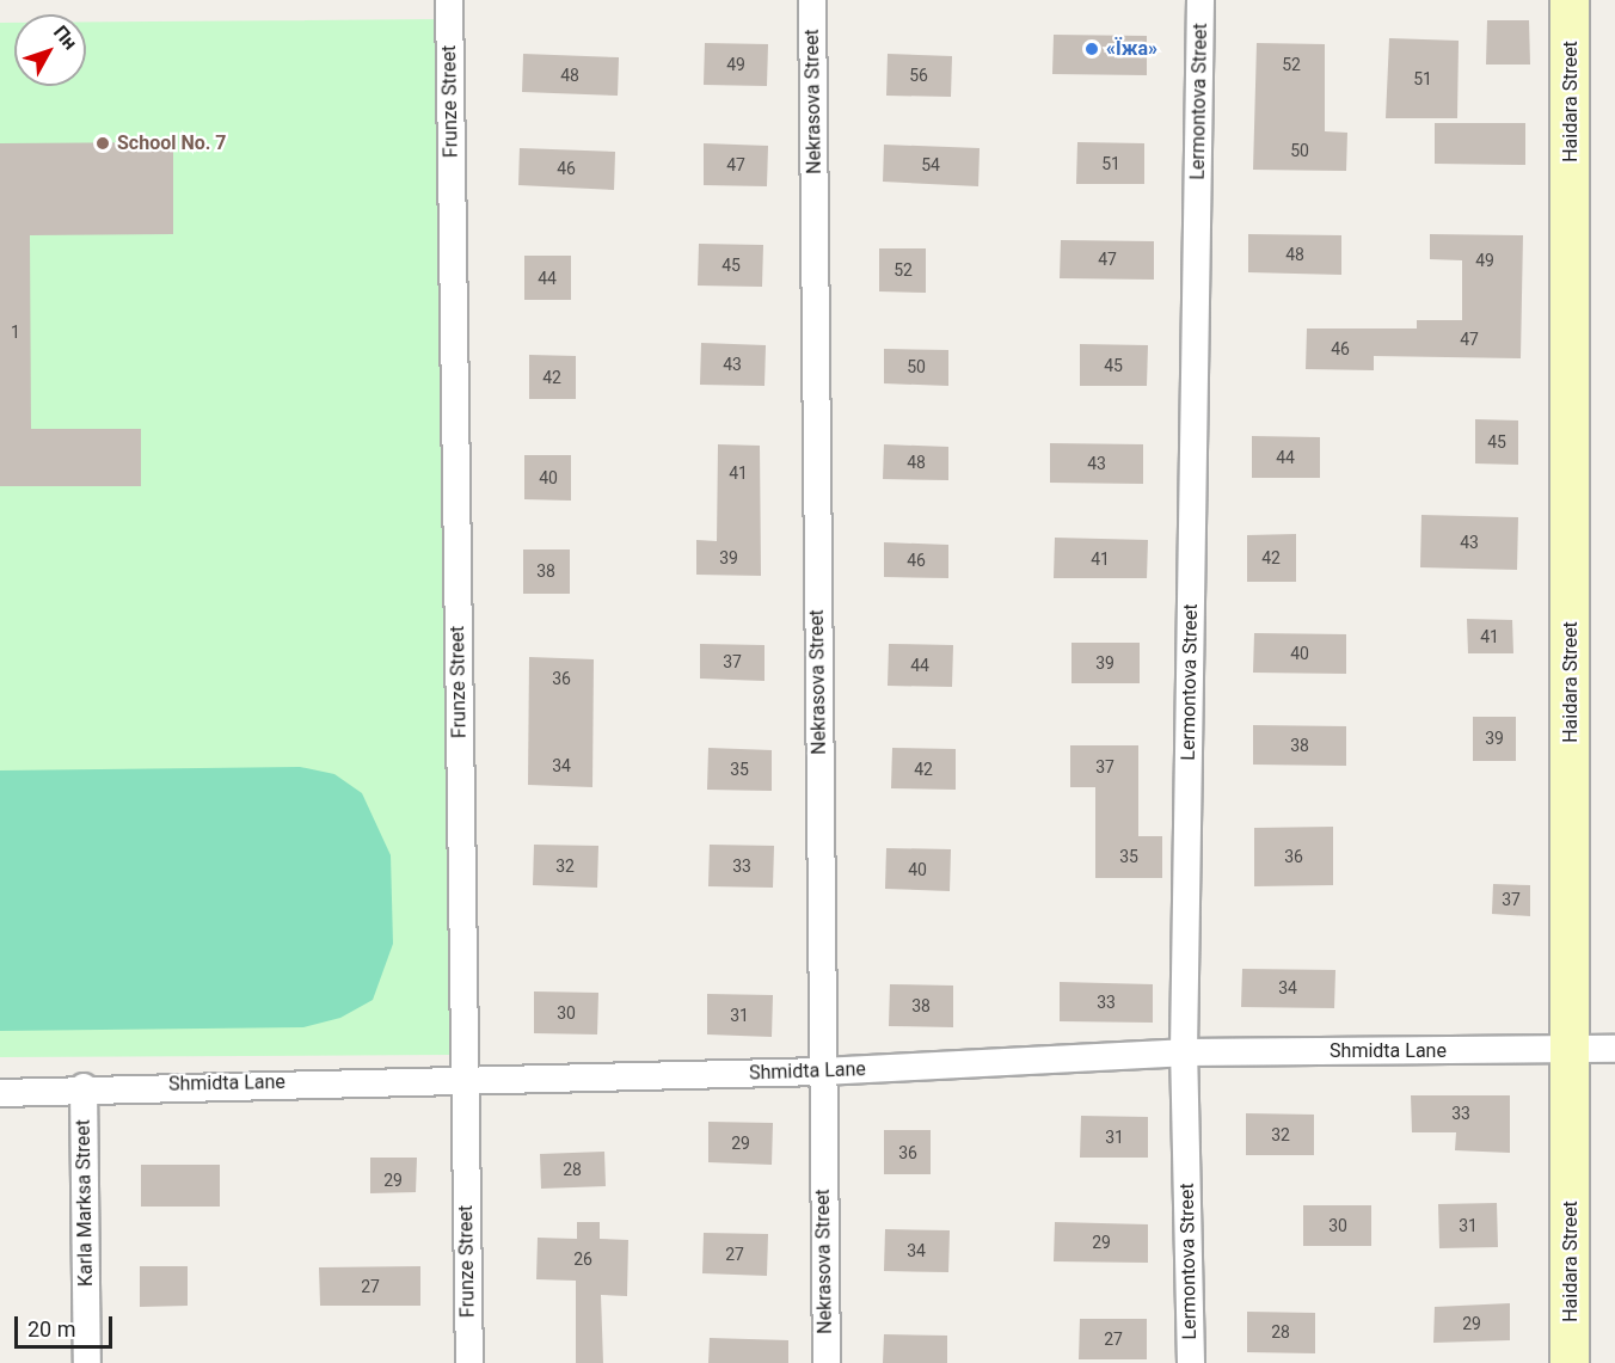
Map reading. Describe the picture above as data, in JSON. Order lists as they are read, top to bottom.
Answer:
{
  "streets": {
    "street": [
      "Frunze Street",
      "Nekrasova Street",
      "Lermontova Street",
      "Haidara Street",
      "Shmidta Lane",
      "Karla Marksa Street"
    ]
  },
  "crossings": [
    ["Frunze Street", "Shmidta Lane"],
    ["Nekrasova Street", "Shmidta Lane"],
    ["Lermontova Street", "Shmidta Lane"],
    ["Haidara Street", "Shmidta Lane"],
    ["Shmidta Lane", "Karla Marksa Street"]
  ],
  "places": ["«Їжа»", "School No. 7"],
  "house_numbers": [
    "49",
    "52",
    "48",
    "56",
    "51",
    "50",
    "51",
    "47",
    "54",
    "46",
    "48",
    "47",
    "49",
    "45",
    "52",
    "44",
    "1",
    "47",
    "46",
    "43",
    "45",
    "50",
    "42",
    "45",
    "44",
    "48",
    "43",
    "41",
    "40",
    "43",
    "39",
    "42",
    "41",
    "46",
    "38",
    "41",
    "40",
    "37",
    "39",
    "44",
    "36",
    "39",
    "38",
    "34",
    "37",
    "35",
    "42",
    "35",
    "36",
    "32",
    "33",
    "40",
    "37",
    "34",
    "33",
    "38",
    "30",
    "31",
    "33",
    "32",
    "31",
    "29",
    "36",
    "28",
    "29",
    "30",
    "31",
    "29",
    "34",
    "27",
    "26",
    "27",
    "29",
    "28",
    "27"
  ],
  "scale_bar": "20 m",
  "north": "top right"
}
